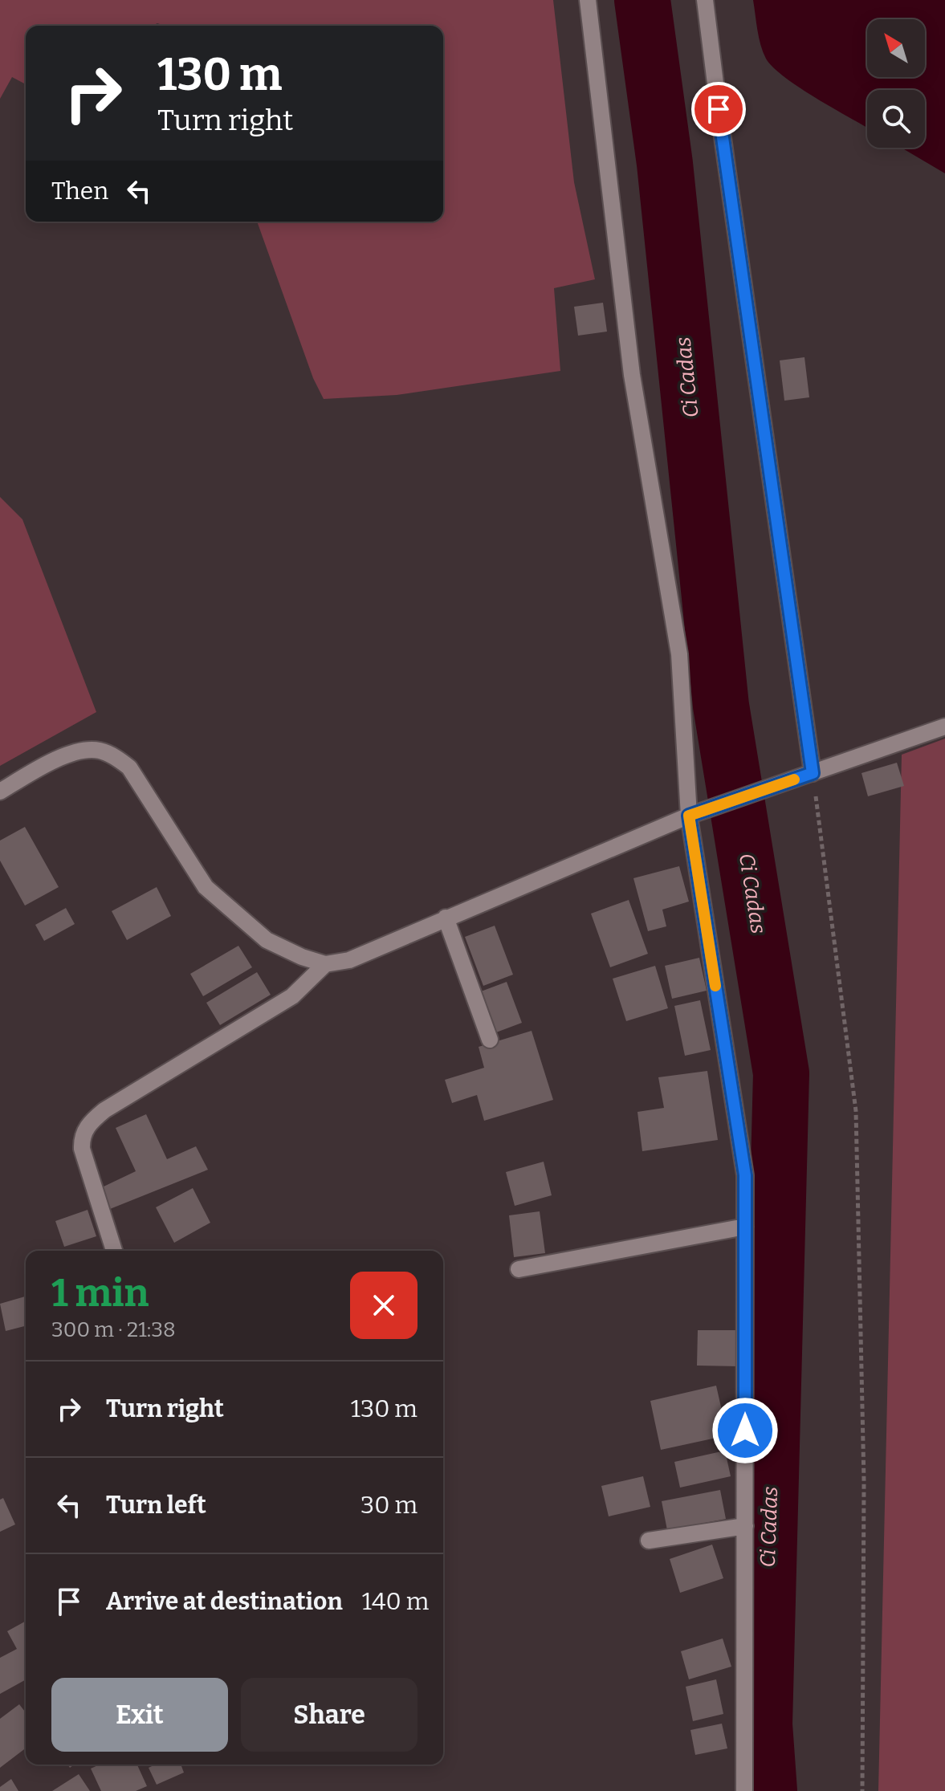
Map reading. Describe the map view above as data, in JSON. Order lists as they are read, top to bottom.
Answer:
{
  "water": ["Ci Cadas"],
  "north": "top left",
  "page": {
    "turn": ["130 m", "Turn right"],
    "then": "Then",
    "heading": ["1 min", "300 m · 21:38"],
    "list": [
      {
        "name": "Turn right",
        "value": "130 m"
      },
      {
        "name": "Turn left",
        "value": "30 m"
      },
      {
        "name": "Arrive at destination",
        "value": "140 m"
      }
    ],
    "buttons": ["Exit", "Share"]
  }
}
